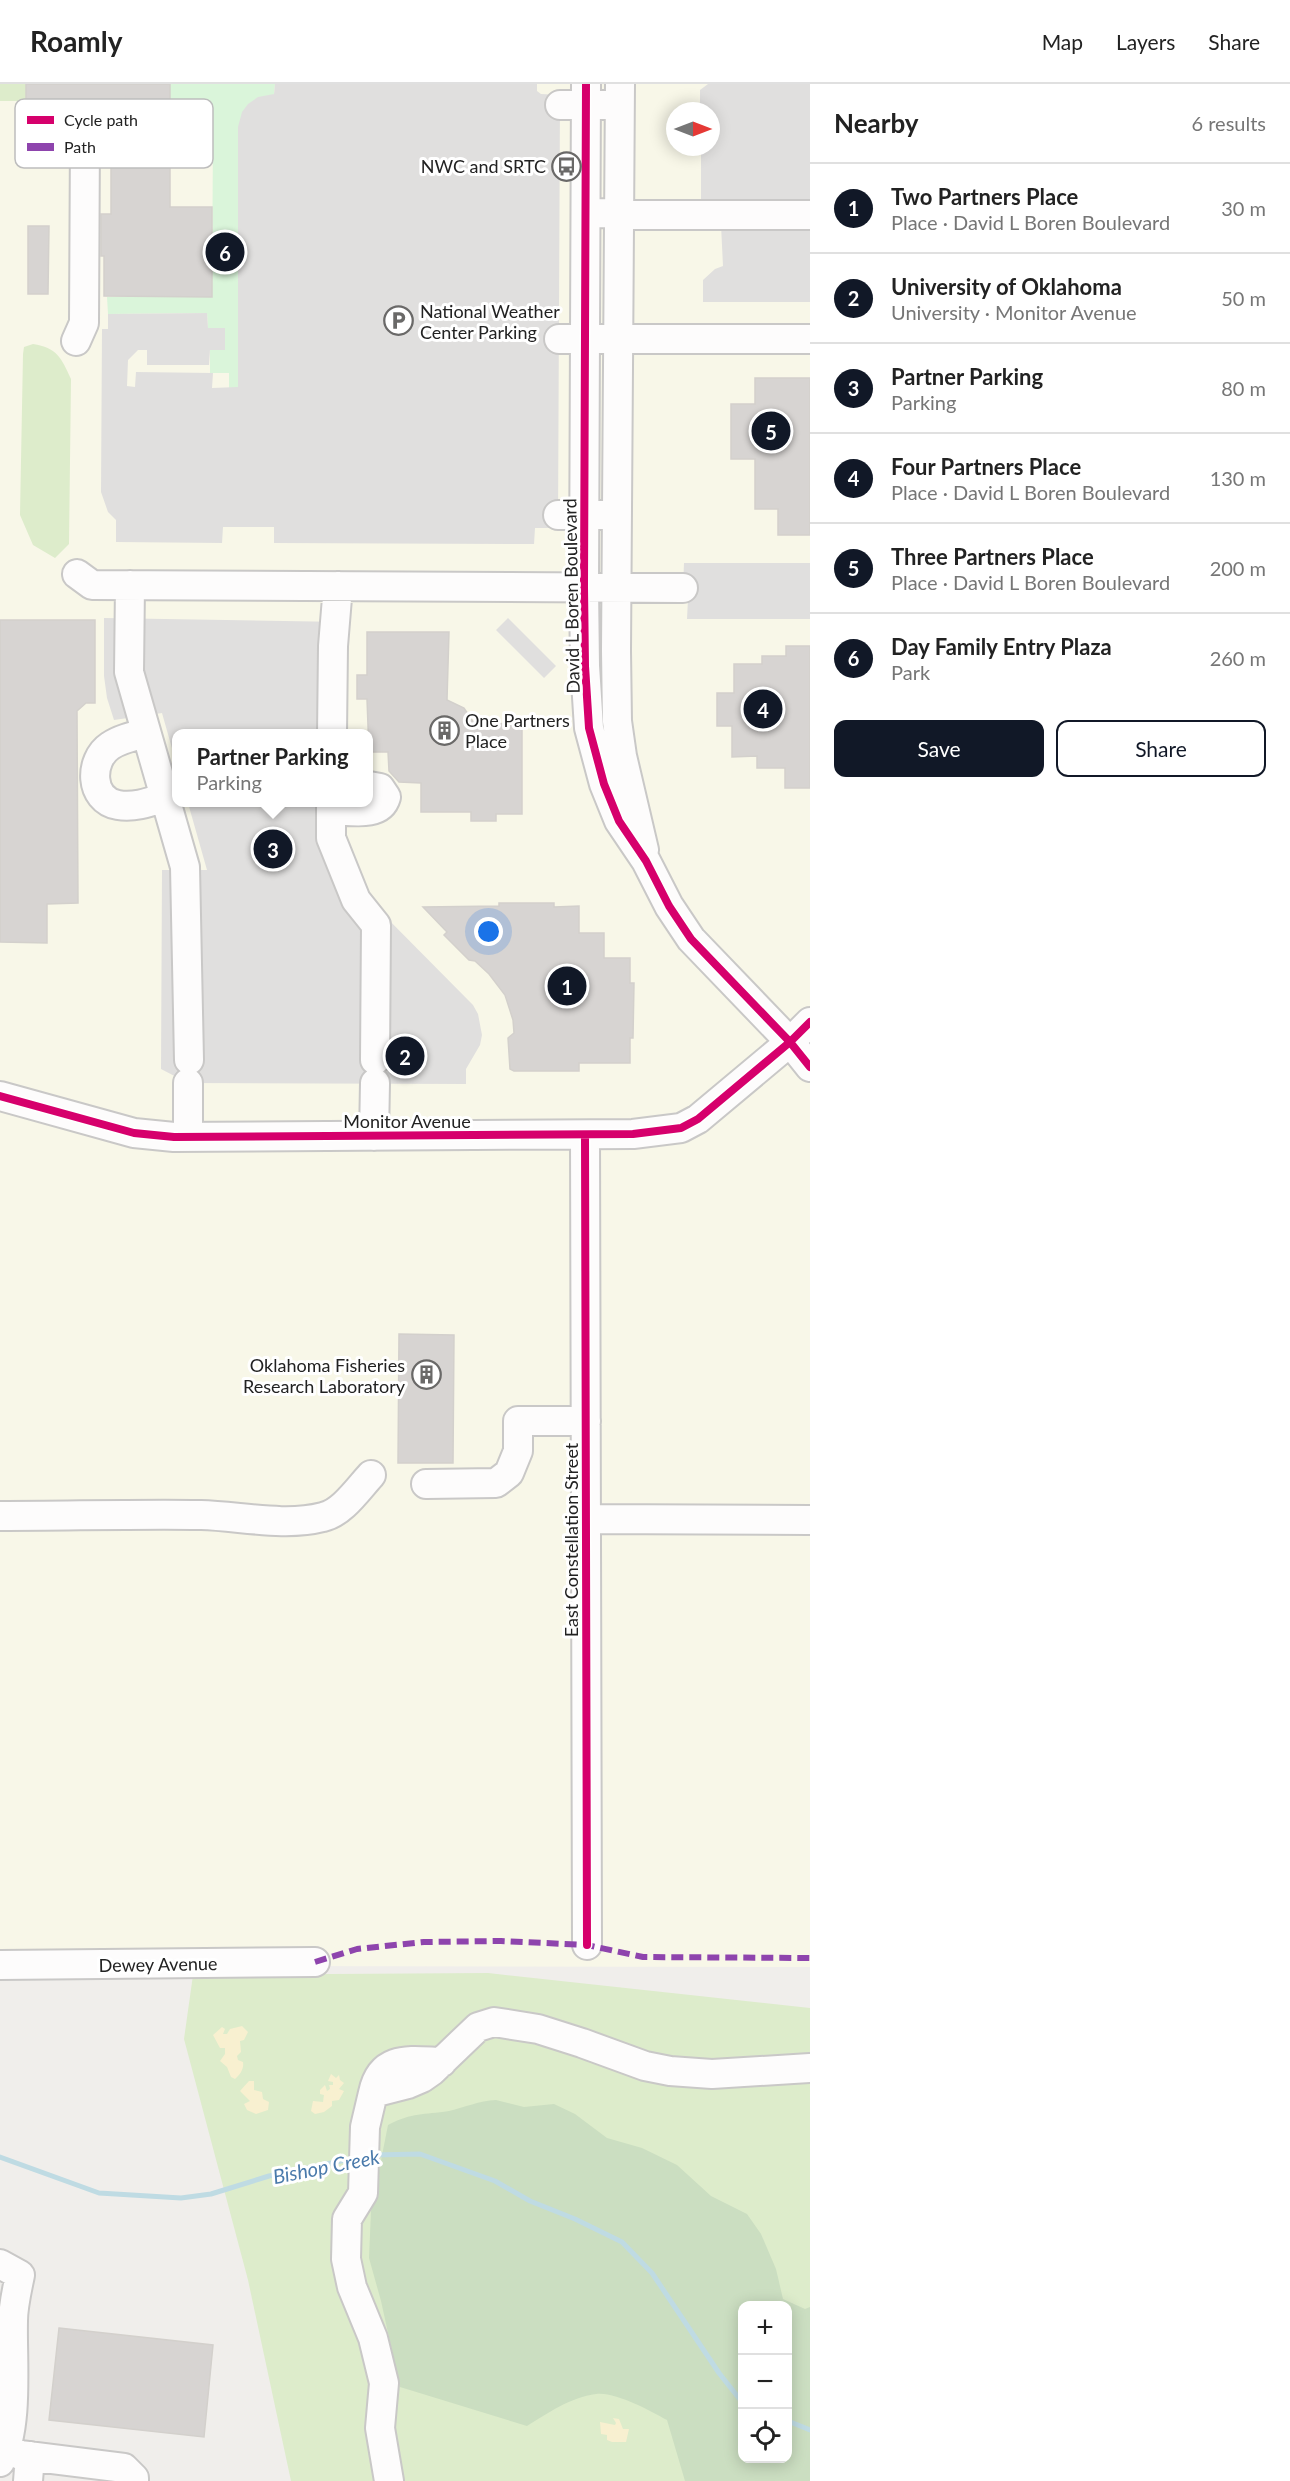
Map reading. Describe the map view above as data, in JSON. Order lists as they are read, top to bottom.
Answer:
{
  "streets": {
    "street": [
      "David L Boren Boulevard",
      "Monitor Avenue",
      "East Constellation Street",
      "Dewey Avenue"
    ]
  },
  "crossings": [
    ["David L Boren Boulevard", "Monitor Avenue"],
    ["Monitor Avenue", "East Constellation Street"]
  ],
  "water": ["Bishop Creek"],
  "places": {
    "bus stop": ["NWC and SRTC"],
    "parking": ["National Weather Center Parking"],
    "building": ["One Partners Place", "Oklahoma Fisheries Research Laboratory"]
  },
  "legend": ["Cycle path", "Path"],
  "north": "right",
  "page": {
    "header": "Roamly",
    "nav": ["Map", "Layers", "Share"],
    "heading": ["Nearby", "6 results"],
    "list": [
      {
        "mark": "1",
        "name": "Two Partners Place",
        "note": "Place · David L Boren Boulevard",
        "value": "30 m"
      },
      {
        "mark": "2",
        "name": "University of Oklahoma",
        "note": "University · Monitor Avenue",
        "value": "50 m"
      },
      {
        "mark": "3",
        "name": "Partner Parking",
        "note": "Parking",
        "value": "80 m"
      },
      {
        "mark": "4",
        "name": "Four Partners Place",
        "note": "Place · David L Boren Boulevard",
        "value": "130 m"
      },
      {
        "mark": "5",
        "name": "Three Partners Place",
        "note": "Place · David L Boren Boulevard",
        "value": "200 m"
      },
      {
        "mark": "6",
        "name": "Day Family Entry Plaza",
        "note": "Park",
        "value": "260 m"
      }
    ],
    "pins": [
      "6",
      "5",
      "4",
      "3",
      "1",
      "2"
    ],
    "buttons": ["Save", "Share"],
    "popup": ["Partner Parking", "Parking"],
    "map_buttons": ["+", "−"]
  }
}
